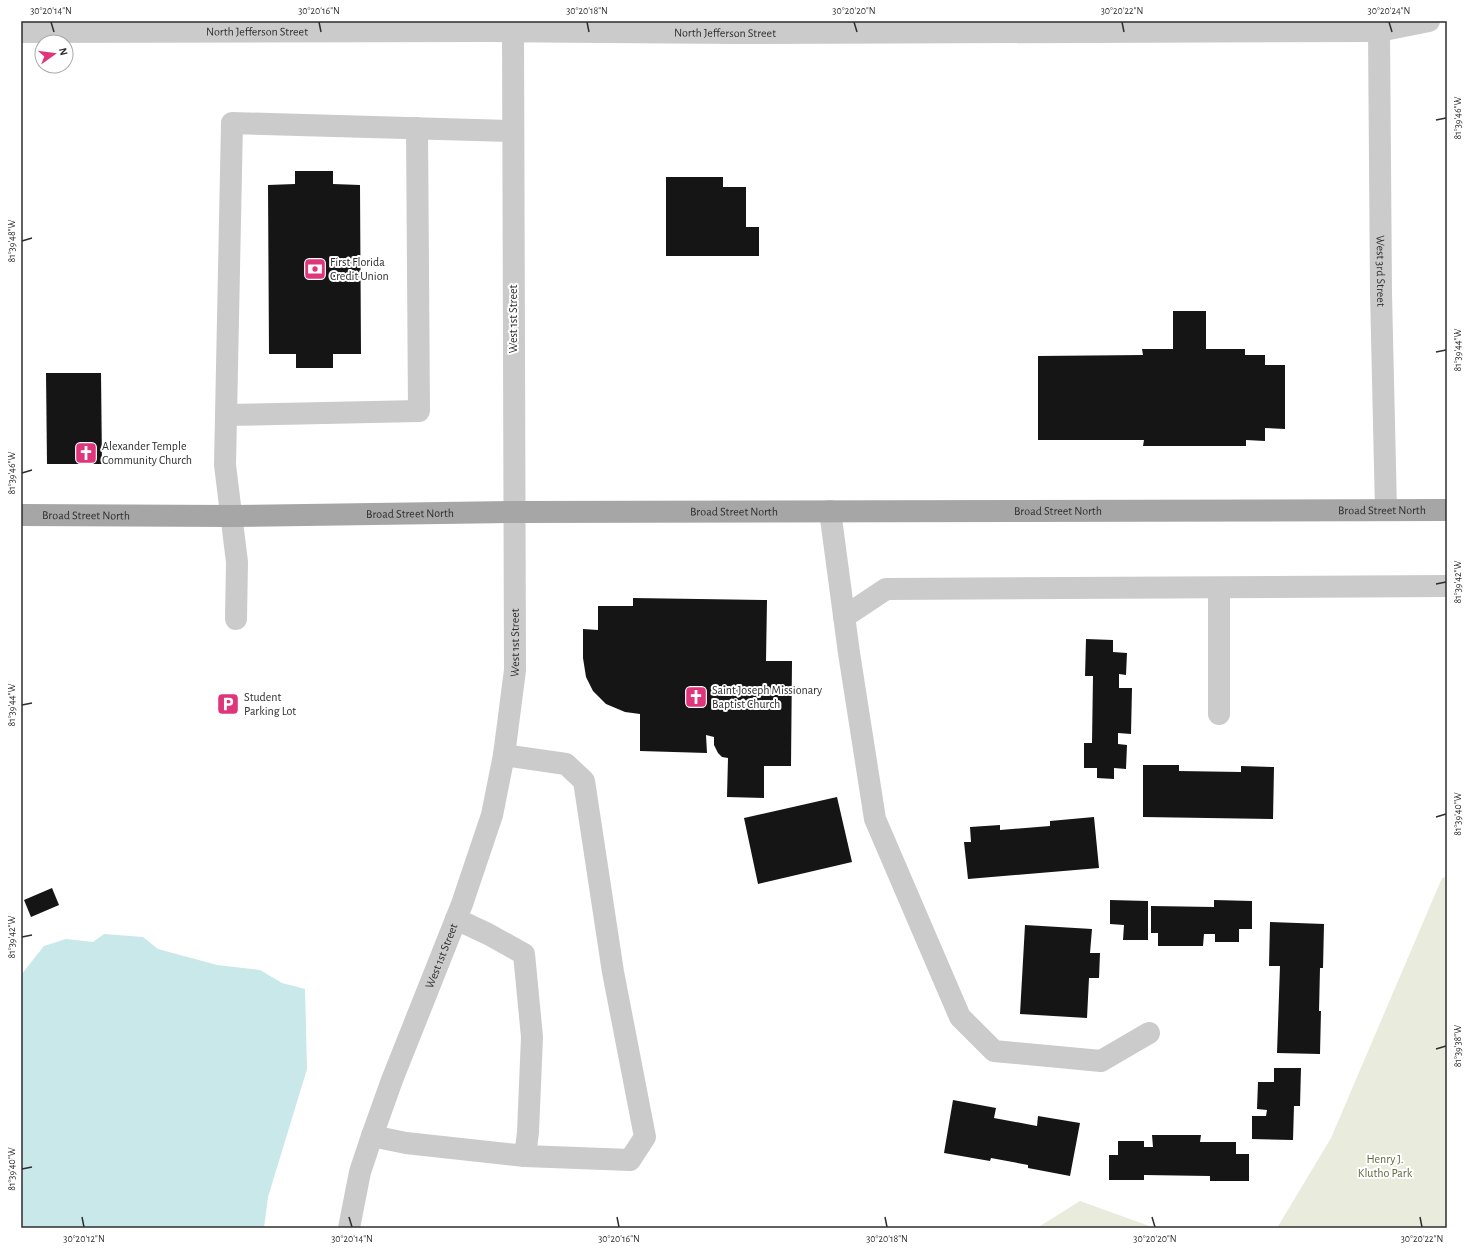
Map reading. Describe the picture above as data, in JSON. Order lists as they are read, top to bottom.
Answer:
{
  "streets": {
    "main road": ["Broad Street North"],
    "street": ["North Jefferson Street", "West 3rd Street", "West 1st Street"]
  },
  "crossings": [
    ["North Jefferson Street", "West 3rd Street"],
    ["North Jefferson Street", "West 1st Street"],
    ["West 3rd Street", "Broad Street North"],
    ["West 1st Street", "Broad Street North"]
  ],
  "parks": ["Henry J. Klutho Park"],
  "places": {
    "bank": ["First Florida Credit Union"],
    "church": ["Alexander Temple Community Church", "Saint Joseph Missionary Baptist Church"],
    "parking": ["Student Parking Lot"]
  },
  "north": "right",
  "coordinates": [
    "30°20'14\"N",
    "30°20'16\"N",
    "30°20'18\"N",
    "30°20'20\"N",
    "30°20'22\"N",
    "30°20'24\"N",
    "81°39'46\"W",
    "81°39'48\"W",
    "81°39'44\"W",
    "81°39'42\"W",
    "81°39'40\"W",
    "81°39'38\"W",
    "30°20'12\"N"
  ]
}
